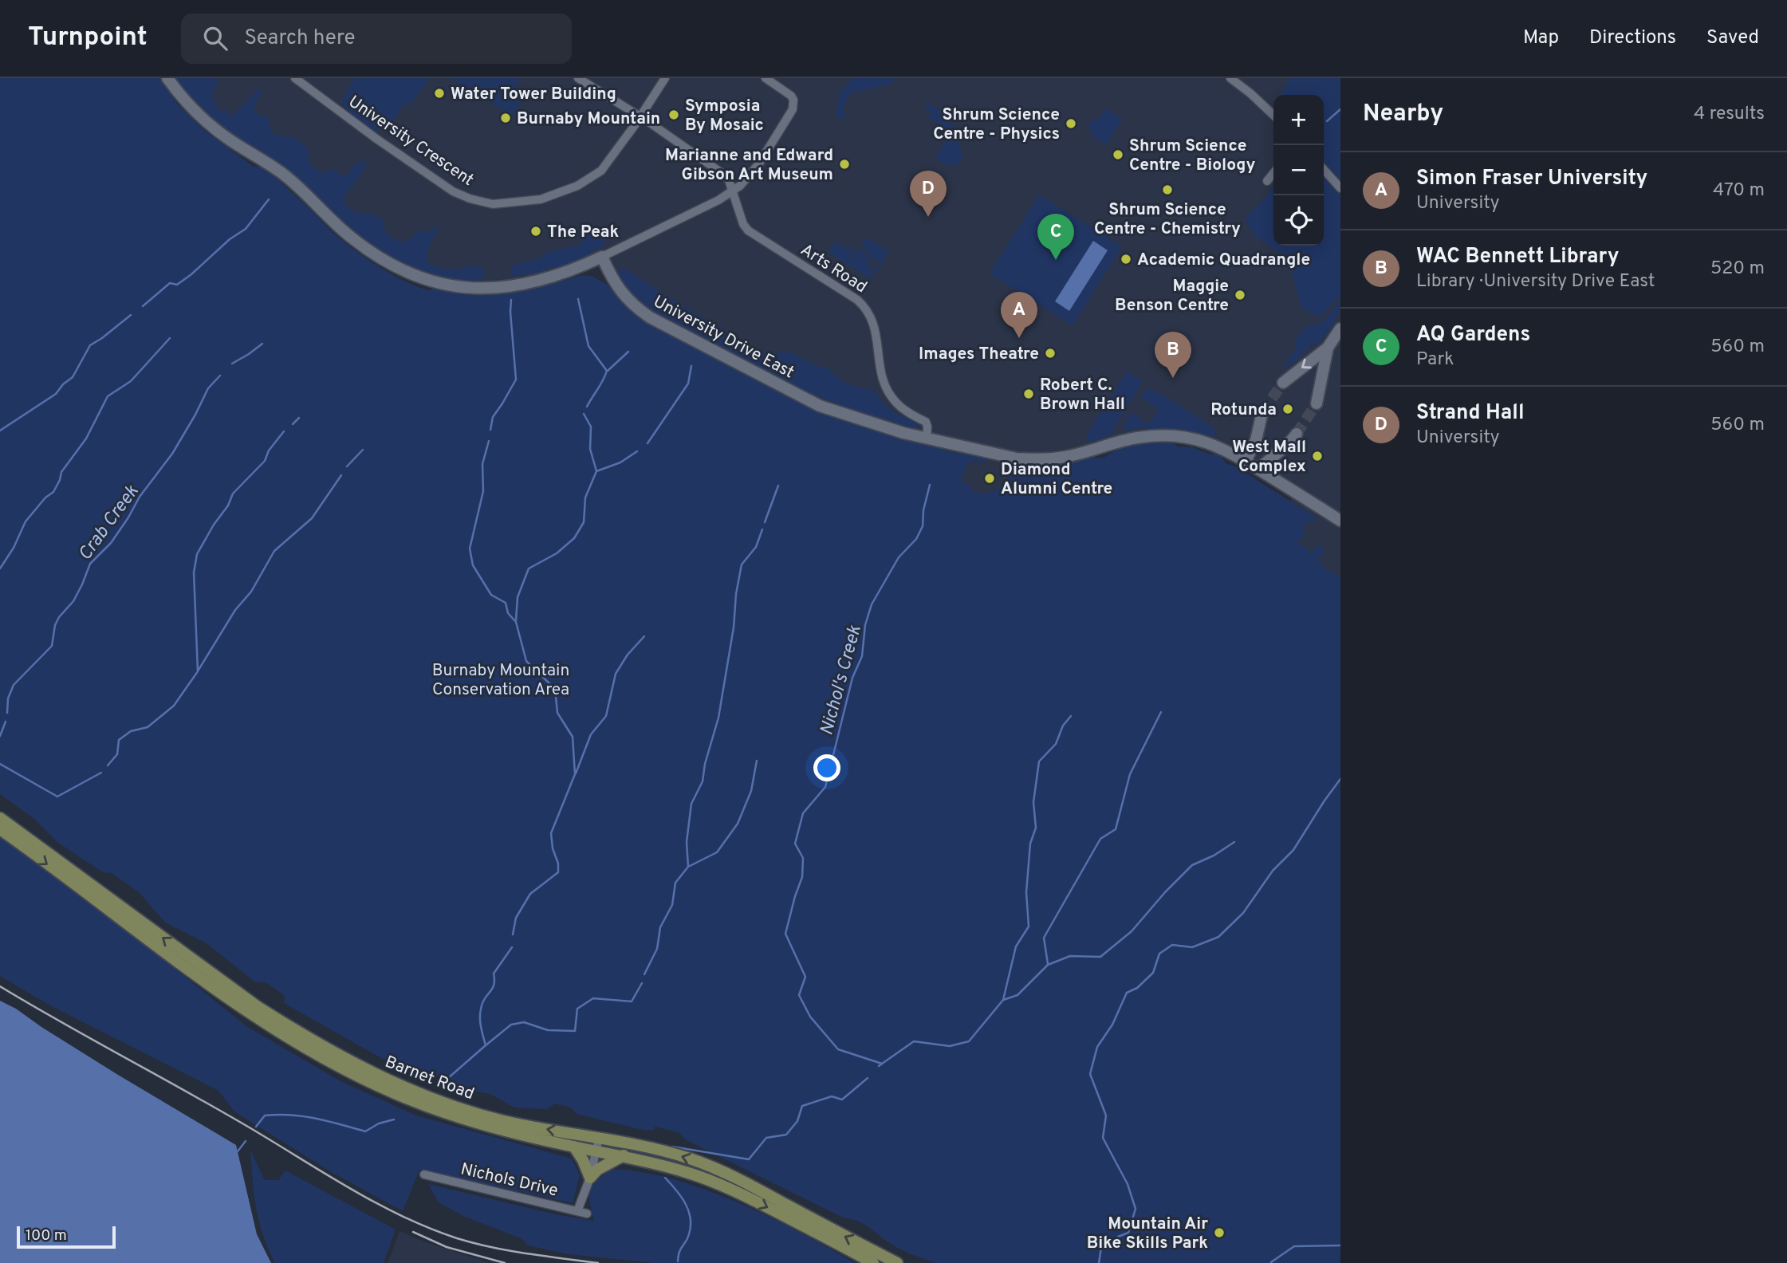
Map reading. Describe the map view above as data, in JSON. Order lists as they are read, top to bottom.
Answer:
{
  "streets": {
    "main road": ["Barnet Road"],
    "street": [
      "University Crescent",
      "Arts Road",
      "University Drive East",
      "Nichols Drive"
    ]
  },
  "crossings": [
    ["Arts Road", "University Drive East"]
  ],
  "water": ["Crab Creek", "Nichol's Creek"],
  "parks": ["Burnaby Mountain Conservation Area"],
  "places": [
    "Water Tower Building",
    "Symposia By Mosaic",
    "Burnaby Mountain",
    "Shrum Science Centre - Physics",
    "Shrum Science Centre - Biology",
    "Marianne and Edward Gibson Art Museum",
    "Shrum Science Centre - Chemistry",
    "The Peak",
    "Academic Quadrangle",
    "Maggie Benson Centre",
    "Images Theatre",
    "Robert C. Brown Hall",
    "Rotunda",
    "West Mall Complex",
    "Diamond Alumni Centre",
    "Mountain Air Bike Skills Park"
  ],
  "scale_bar": "100 m",
  "page": {
    "header": "Turnpoint",
    "search": "Search here",
    "nav": ["Map", "Directions", "Saved"],
    "heading": ["Nearby", "4 results"],
    "map_buttons": ["+", "−"],
    "list": [
      {
        "mark": "A",
        "name": "Simon Fraser University",
        "note": "University",
        "value": "470 m"
      },
      {
        "mark": "B",
        "name": "WAC Bennett Library",
        "note": "Library · University Drive East",
        "value": "520 m"
      },
      {
        "mark": "C",
        "name": "AQ Gardens",
        "note": "Park",
        "value": "560 m"
      },
      {
        "mark": "D",
        "name": "Strand Hall",
        "note": "University",
        "value": "560 m"
      }
    ],
    "pins": [
      "D",
      "C",
      "A",
      "B"
    ],
    "scale": "100 m"
  }
}
